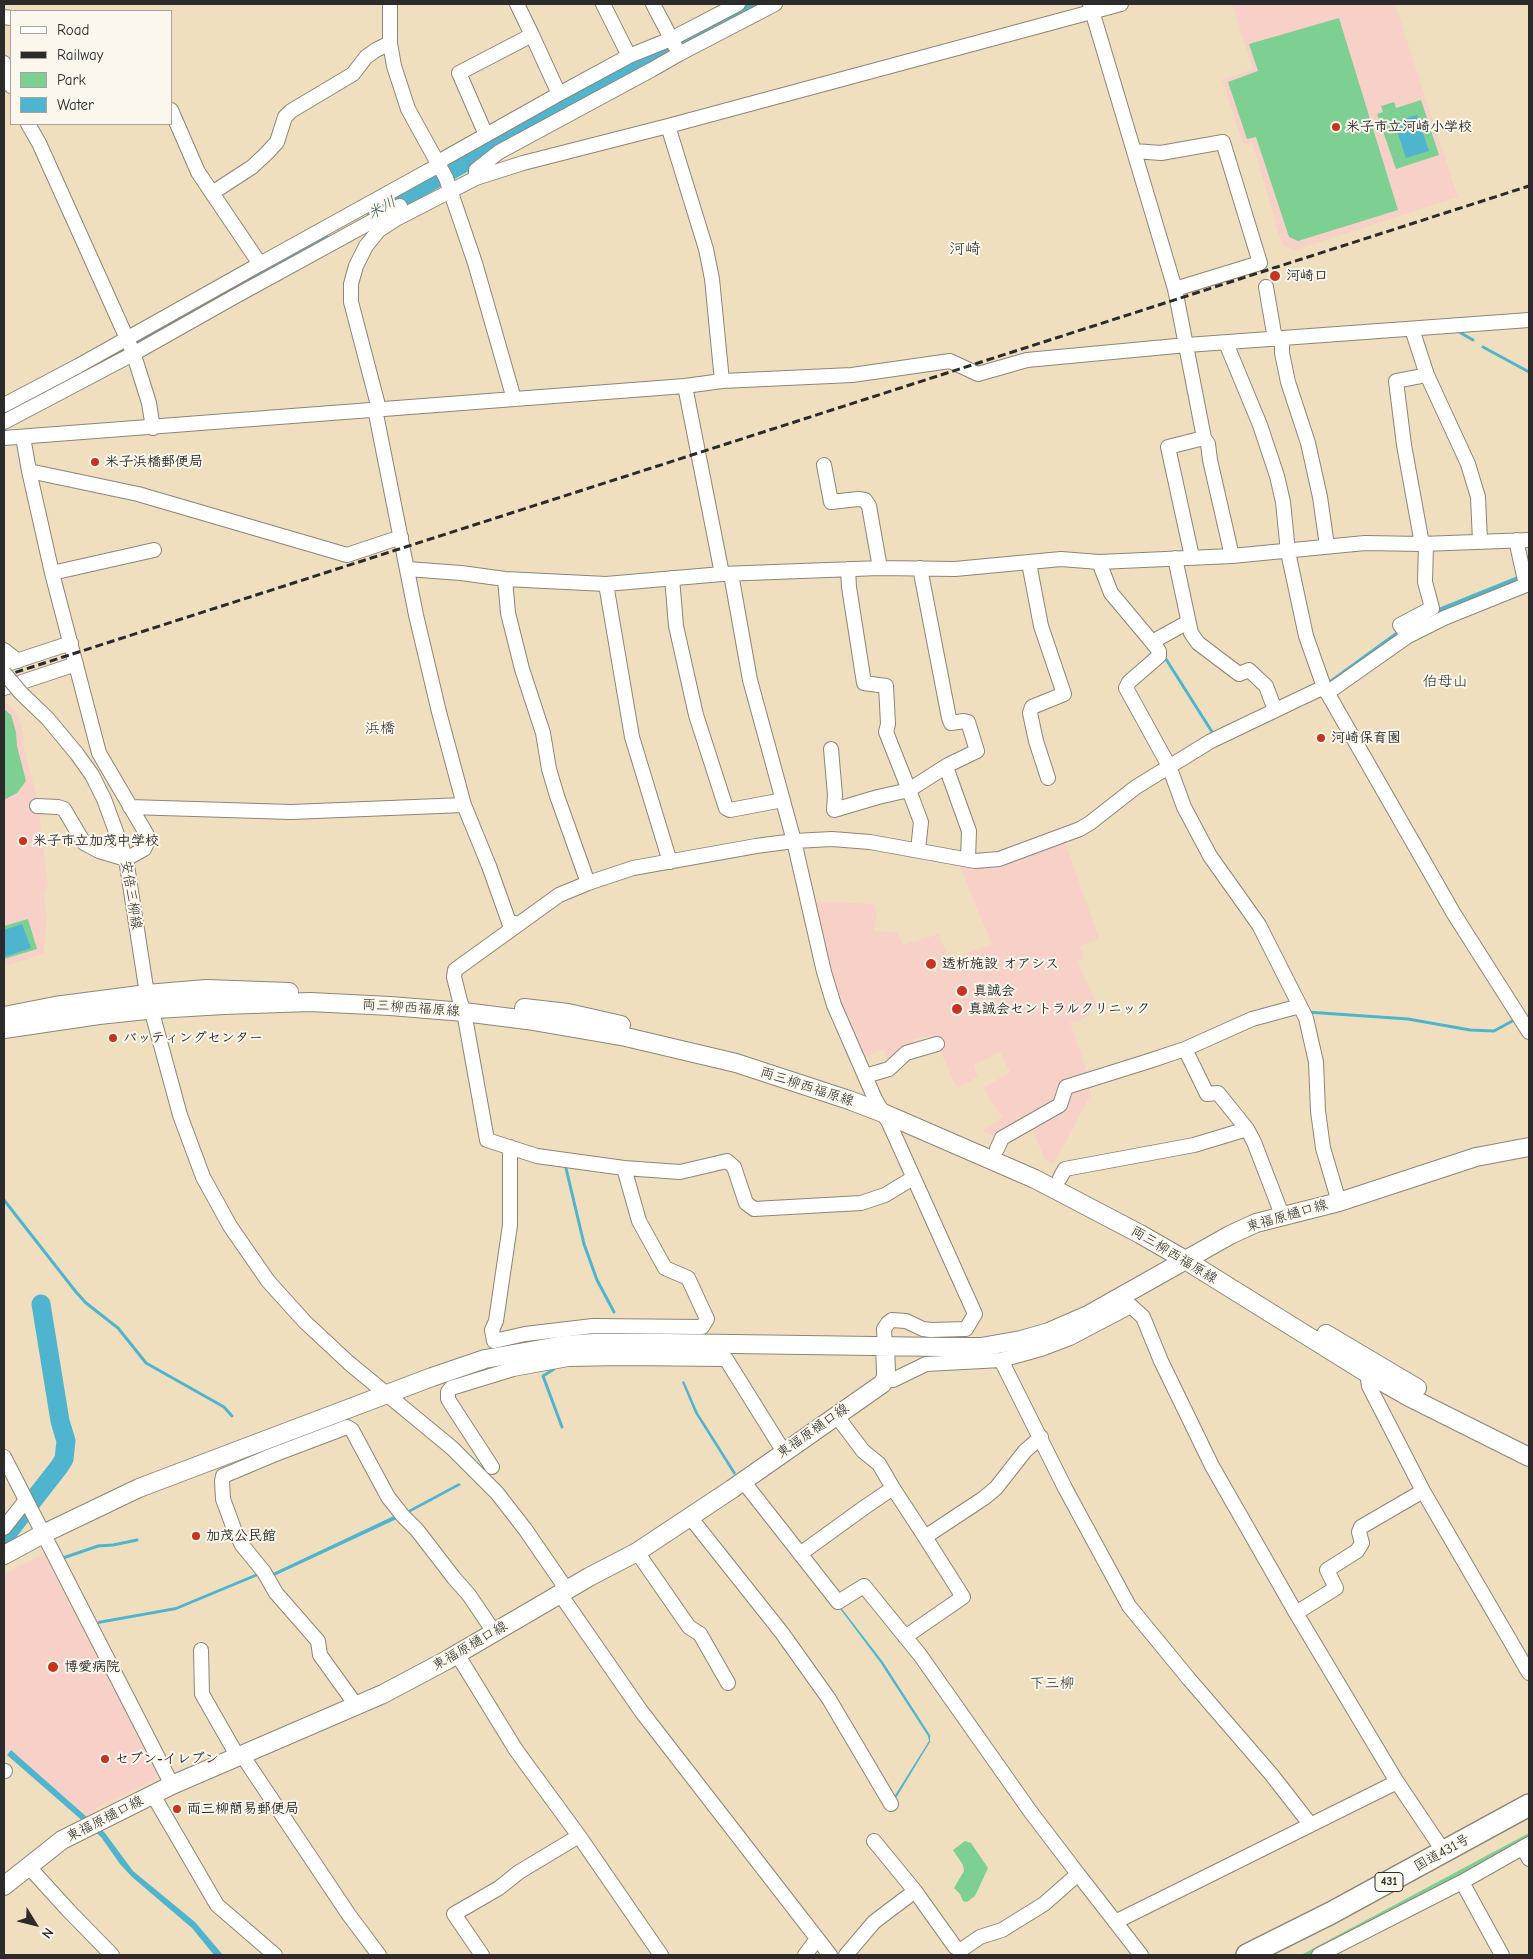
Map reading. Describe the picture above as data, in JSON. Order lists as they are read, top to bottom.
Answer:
{
  "streets": {
    "highway": ["国道431号", "431"],
    "main road": ["両三柳西福原線", "東福原樋口線"],
    "street": ["安倍三柳線"]
  },
  "crossings": [
    ["安倍三柳線", "両三柳西福原線"],
    ["安倍三柳線", "東福原樋口線"],
    ["両三柳西福原線", "東福原樋口線"]
  ],
  "districts": [
    "河崎",
    "伯母山",
    "浜橋",
    "下三柳"
  ],
  "water": ["米川"],
  "places": [
    "米子市立河崎小学校",
    "河崎口",
    "米子浜橋郵便局",
    "河崎保育園",
    "米子市立加茂中学校",
    "透析施設 オアシス",
    "真誠会",
    "真誠会セントラルクリニック",
    "バッティングセンター",
    "加茂公民館",
    "博愛病院",
    "セブン-イレブン",
    "両三柳簡易郵便局"
  ],
  "legend": [
    "Road",
    "Railway",
    "Park",
    "Water"
  ],
  "north": "bottom right"
}
